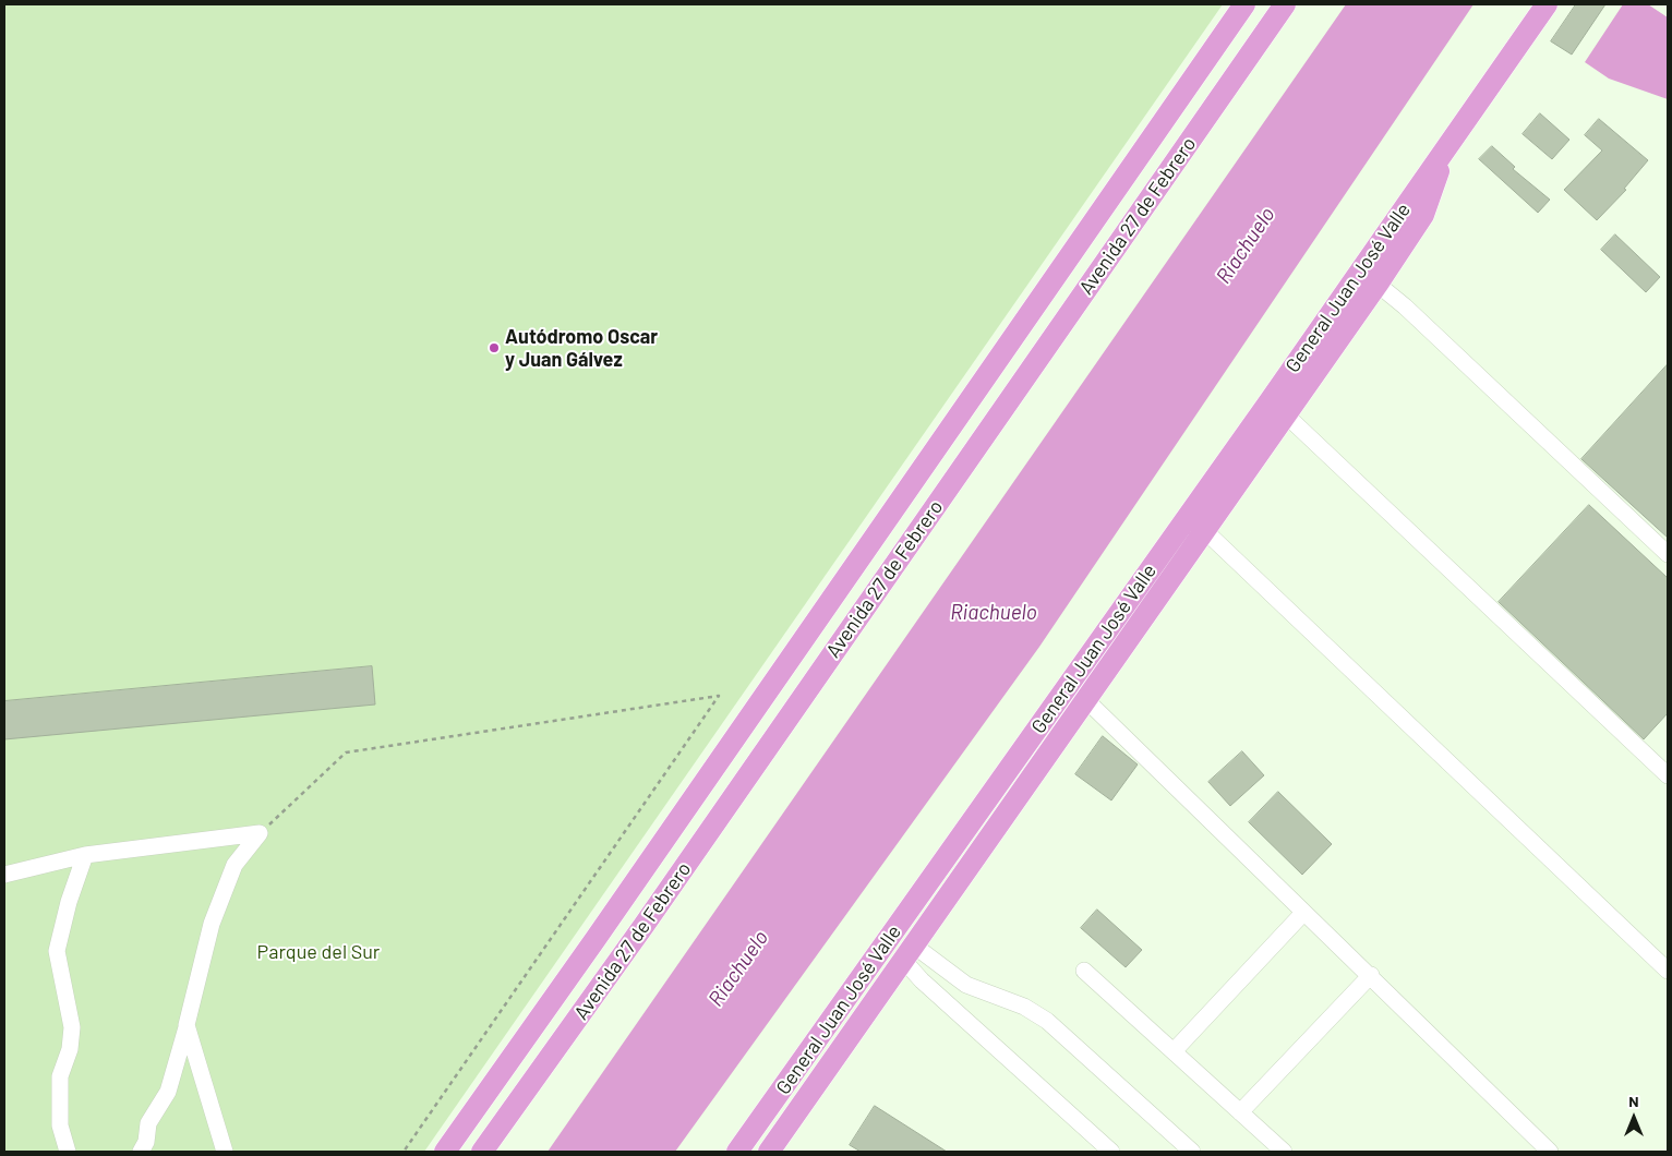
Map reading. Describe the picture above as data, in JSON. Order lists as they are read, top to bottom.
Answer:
{
  "streets": {
    "main road": ["Avenida 27 de Febrero", "General Juan José Valle"]
  },
  "water": ["Riachuelo"],
  "parks": ["Parque del Sur"],
  "places": ["Autódromo Oscar y Juan Gálvez"],
  "north": "top"
}
